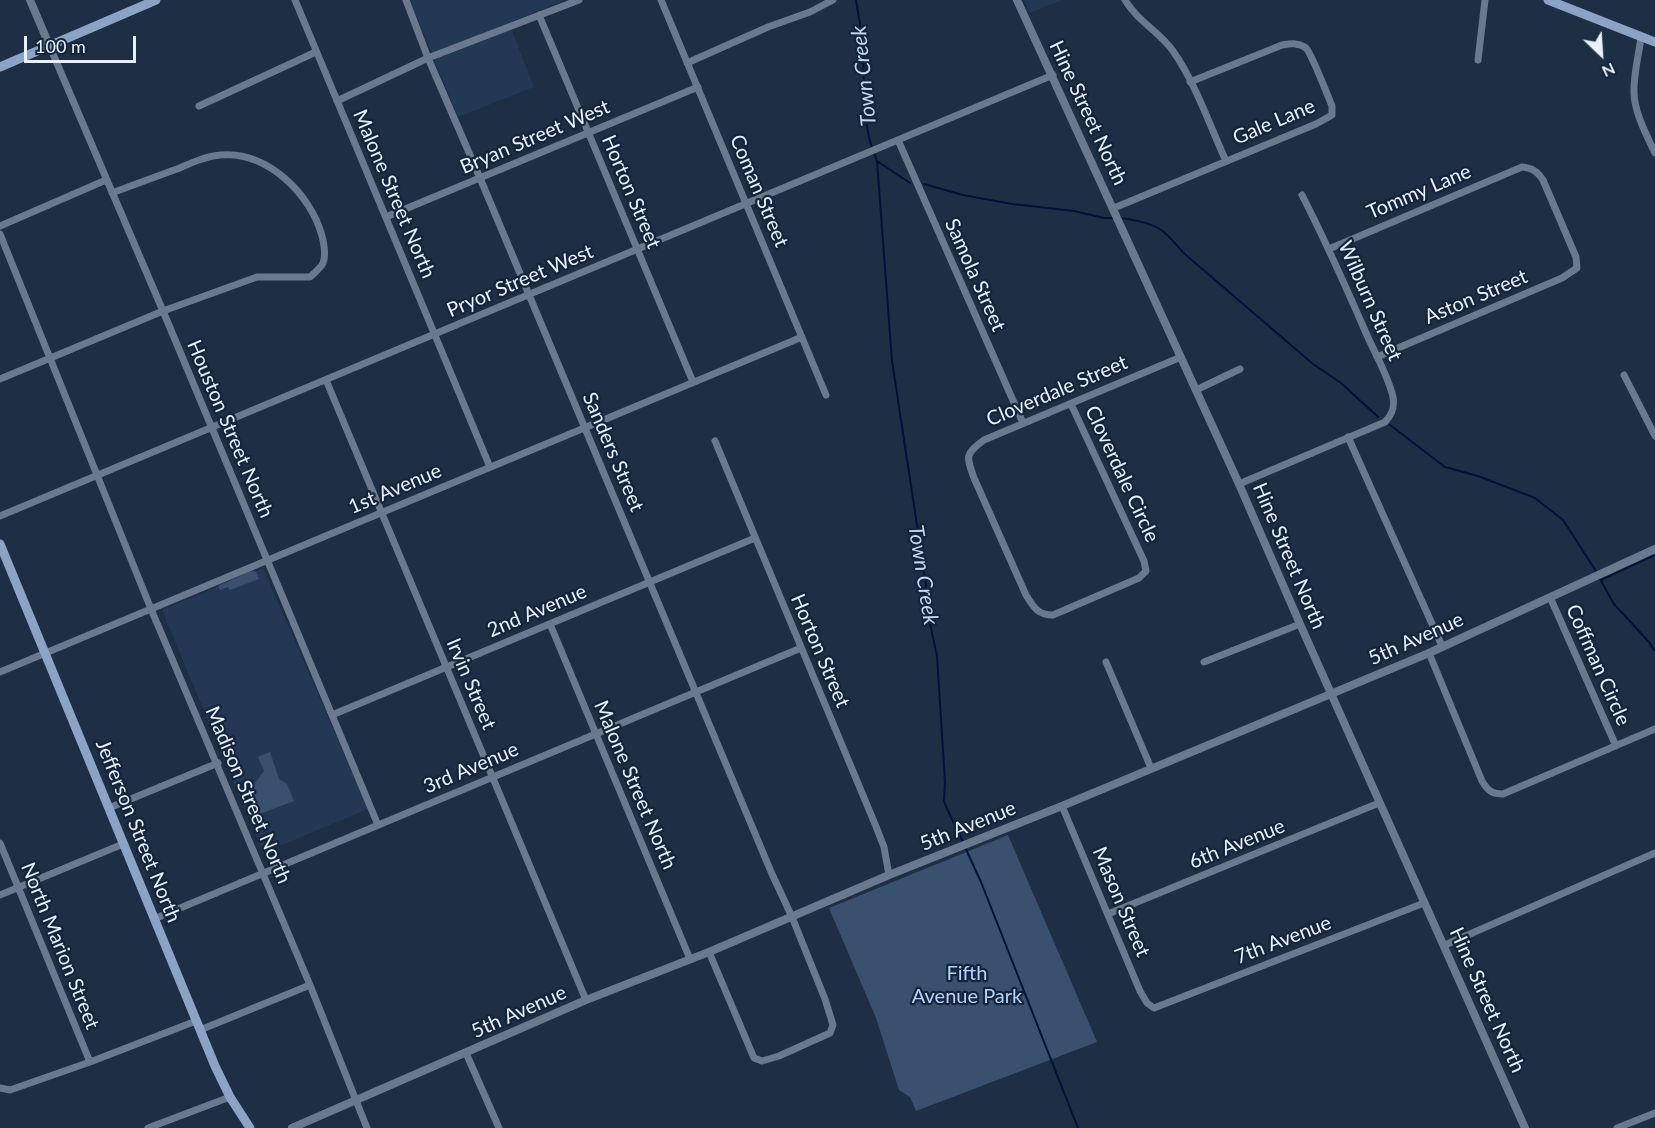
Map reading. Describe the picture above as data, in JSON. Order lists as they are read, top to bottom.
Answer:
{
  "streets": {
    "main road": ["Jefferson Street North"],
    "street": [
      "Hine Street North",
      "Gale Lane",
      "Bryan Street West",
      "Coman Street",
      "Horton Street",
      "Tommy Lane",
      "Malone Street North",
      "Samola Street",
      "Pryor Street West",
      "Aston Street",
      "Wilburn Street",
      "Cloverdale Street",
      "Houston Street North",
      "Sanders Street",
      "Cloverdale Circle",
      "1st Avenue",
      "2nd Avenue",
      "5th Avenue",
      "Coffman Circle",
      "Irvin Street",
      "3rd Avenue",
      "Madison Street North",
      "6th Avenue",
      "Mason Street",
      "7th Avenue",
      "North Marion Street"
    ]
  },
  "crossings": [
    ["Hine Street North", "Gale Lane"],
    ["Hine Street North", "Pryor Street West"],
    ["Hine Street North", "Cloverdale Street"],
    ["Hine Street North", "5th Avenue"],
    ["Hine Street North", "6th Avenue"],
    ["Hine Street North", "7th Avenue"],
    ["Bryan Street West", "Coman Street"],
    ["Bryan Street West", "Horton Street"],
    ["Bryan Street West", "Malone Street North"],
    ["Bryan Street West", "Sanders Street"],
    ["Coman Street", "Pryor Street West"],
    ["Coman Street", "1st Avenue"],
    ["Horton Street", "Pryor Street West"],
    ["Horton Street", "1st Avenue"],
    ["Horton Street", "2nd Avenue"],
    ["Horton Street", "5th Avenue"],
    ["Horton Street", "3rd Avenue"],
    ["Tommy Lane", "Aston Street"],
    ["Tommy Lane", "Wilburn Street"],
    ["Malone Street North", "Pryor Street West"],
    ["Malone Street North", "1st Avenue"],
    ["Malone Street North", "2nd Avenue"],
    ["Malone Street North", "5th Avenue"],
    ["Malone Street North", "3rd Avenue"],
    ["Samola Street", "Pryor Street West"],
    ["Samola Street", "Cloverdale Street"],
    ["Pryor Street West", "Houston Street North"],
    ["Pryor Street West", "Sanders Street"],
    ["Pryor Street West", "Irvin Street"],
    ["Pryor Street West", "Madison Street North"],
    ["Aston Street", "Wilburn Street"],
    ["Cloverdale Street", "Cloverdale Circle"],
    ["Houston Street North", "1st Avenue"],
    ["Houston Street North", "2nd Avenue"],
    ["Houston Street North", "3rd Avenue"],
    ["Sanders Street", "1st Avenue"],
    ["Sanders Street", "2nd Avenue"],
    ["Sanders Street", "5th Avenue"],
    ["Sanders Street", "3rd Avenue"],
    ["1st Avenue", "Irvin Street"],
    ["1st Avenue", "Madison Street North"],
    ["1st Avenue", "Jefferson Street North"],
    ["2nd Avenue", "Irvin Street"],
    ["5th Avenue", "Coffman Circle"],
    ["5th Avenue", "Irvin Street"],
    ["5th Avenue", "Madison Street North"],
    ["5th Avenue", "Mason Street"],
    ["Irvin Street", "3rd Avenue"],
    ["3rd Avenue", "Madison Street North"],
    ["3rd Avenue", "Jefferson Street North"],
    ["6th Avenue", "Mason Street"],
    ["Mason Street", "7th Avenue"]
  ],
  "water": ["Town Creek"],
  "parks": ["Fifth Avenue Park"],
  "scale_bar": "100 m",
  "north": "bottom right"
}
